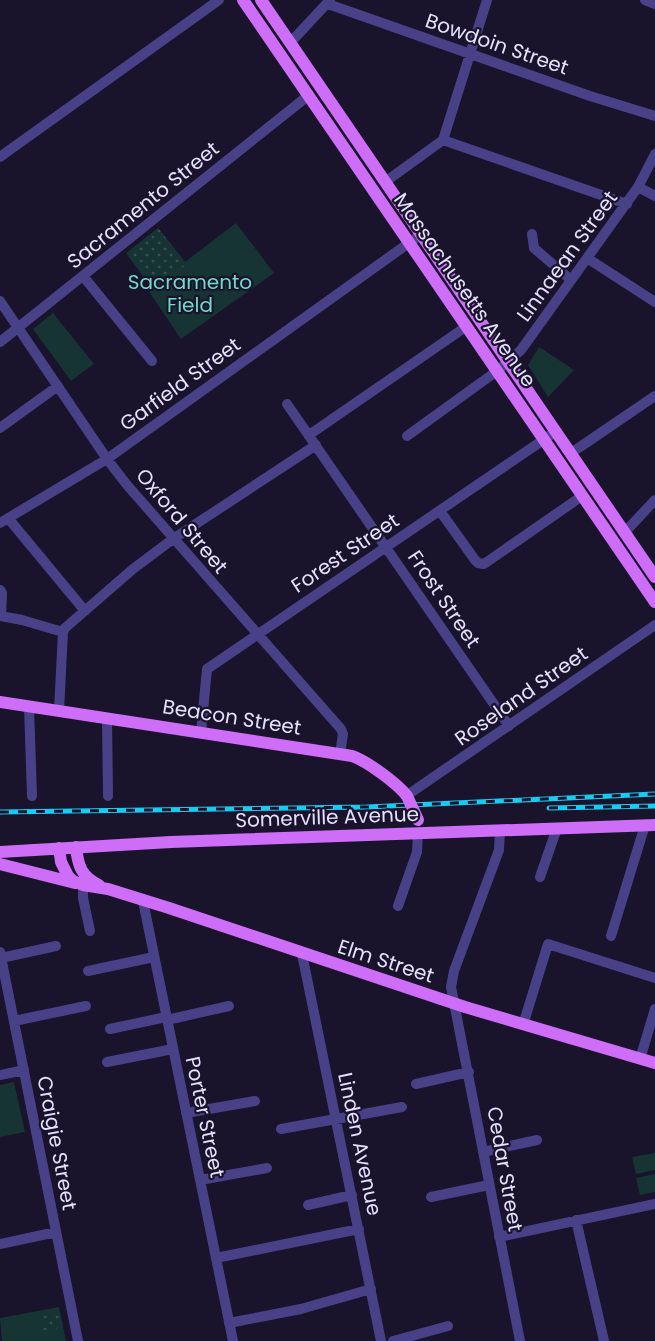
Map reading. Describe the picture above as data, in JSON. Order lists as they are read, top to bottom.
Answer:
{
  "streets": {
    "main road": [
      "Massachusetts Avenue",
      "Beacon Street",
      "Somerville Avenue",
      "Elm Street"
    ],
    "street": [
      "Bowdoin Street",
      "Sacramento Street",
      "Linnaean Street",
      "Garfield Street",
      "Oxford Street",
      "Forest Street",
      "Frost Street",
      "Roseland Street",
      "Porter Street",
      "Craigie Street",
      "Linden Avenue",
      "Cedar Street"
    ]
  },
  "crossings": [
    ["Sacramento Street", "Massachusetts Avenue"],
    ["Sacramento Street", "Oxford Street"],
    ["Linnaean Street", "Massachusetts Avenue"],
    ["Massachusetts Avenue", "Garfield Street"],
    ["Massachusetts Avenue", "Forest Street"],
    ["Garfield Street", "Oxford Street"],
    ["Oxford Street", "Forest Street"],
    ["Oxford Street", "Beacon Street"],
    ["Forest Street", "Frost Street"],
    ["Forest Street", "Beacon Street"],
    ["Frost Street", "Roseland Street"],
    ["Roseland Street", "Beacon Street"],
    ["Beacon Street", "Somerville Avenue"],
    ["Somerville Avenue", "Elm Street"],
    ["Somerville Avenue", "Cedar Street"],
    ["Elm Street", "Porter Street"],
    ["Elm Street", "Linden Avenue"],
    ["Elm Street", "Cedar Street"]
  ],
  "parks": ["Sacramento Field"]
}
